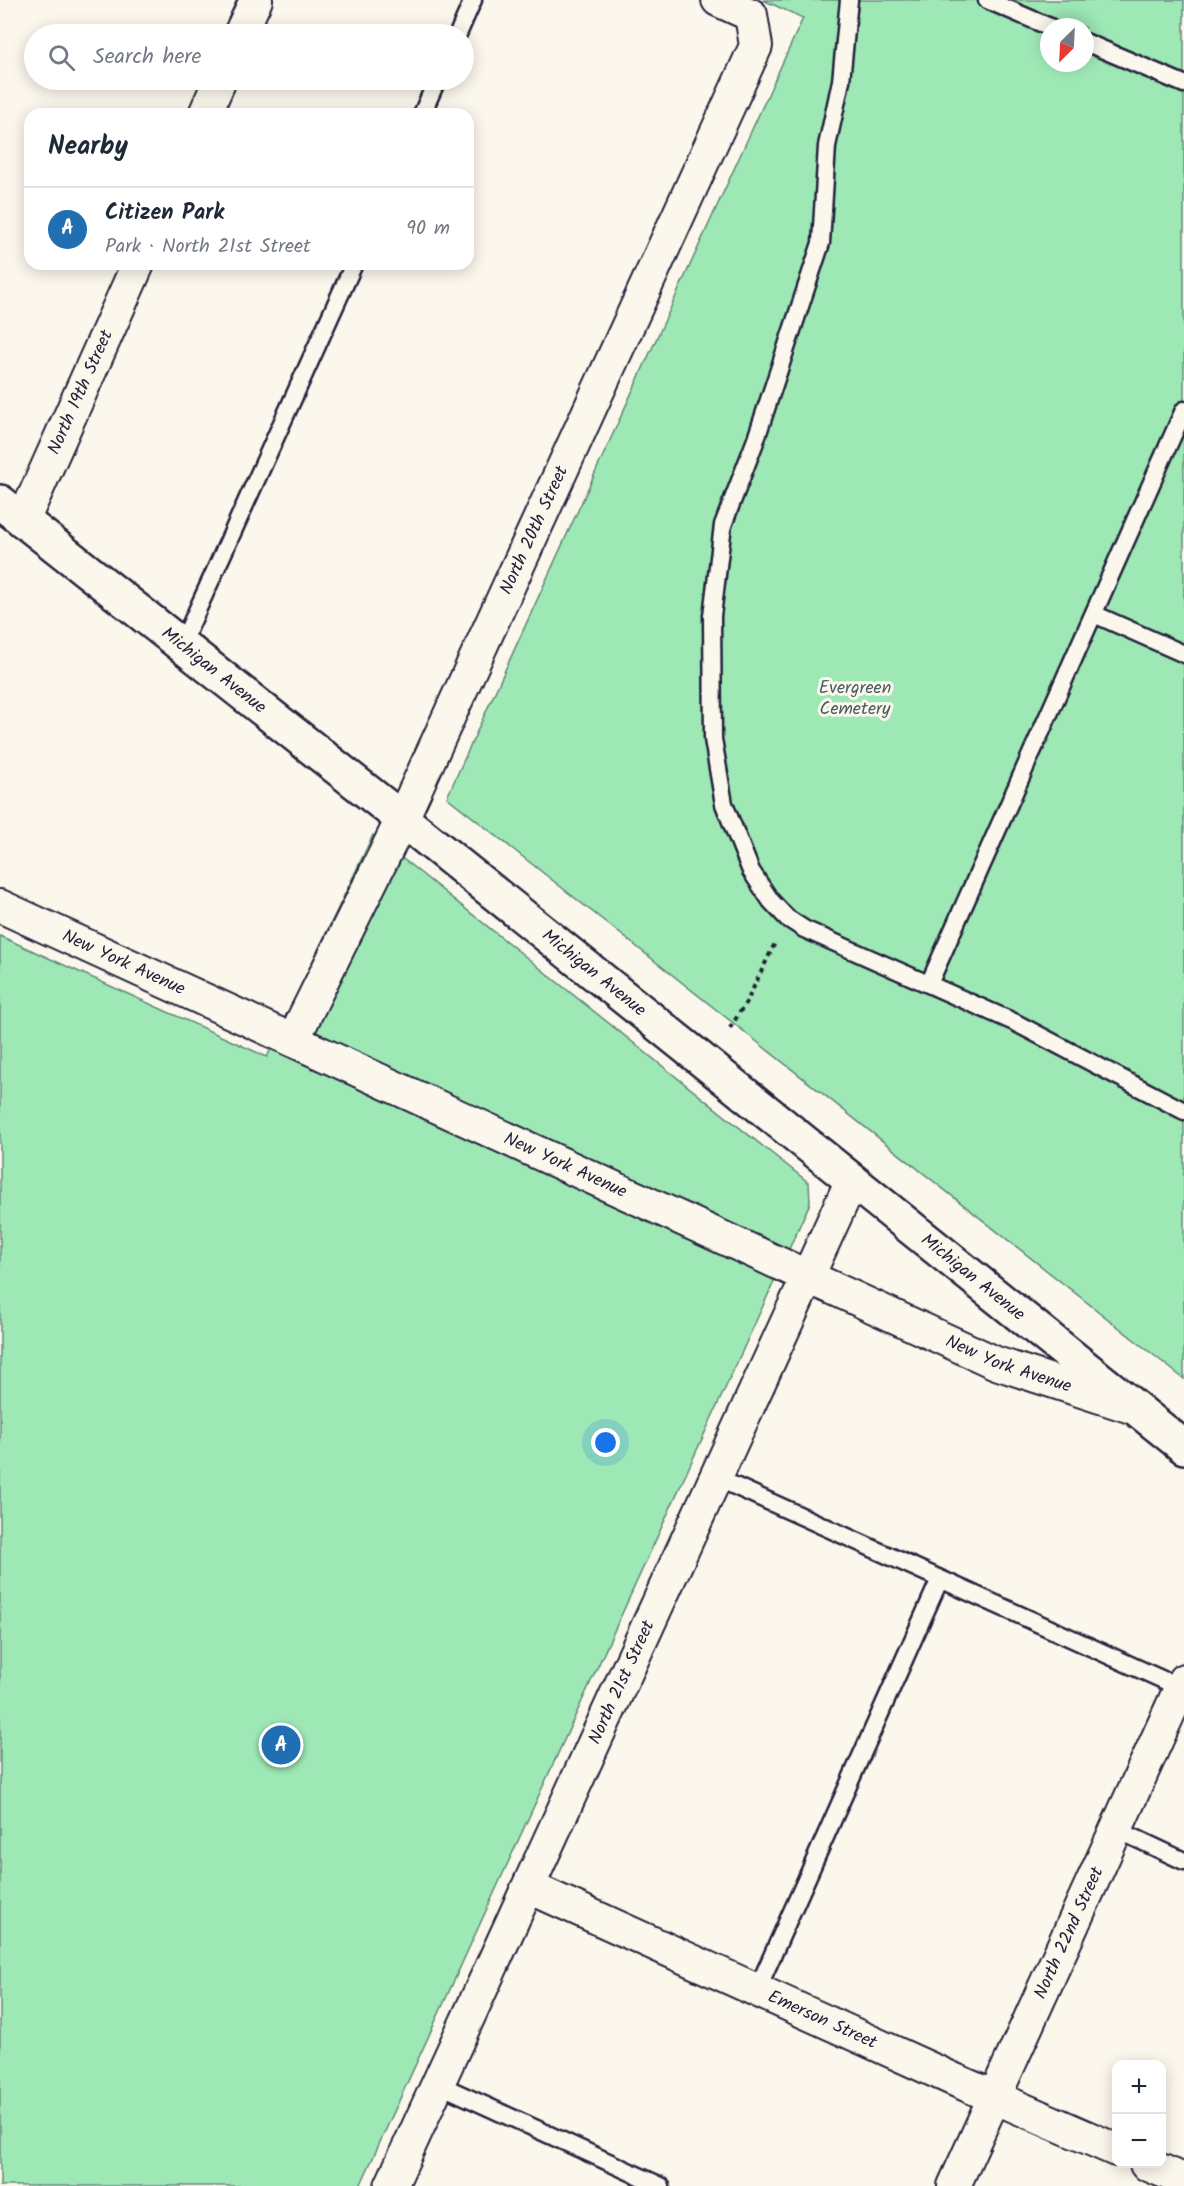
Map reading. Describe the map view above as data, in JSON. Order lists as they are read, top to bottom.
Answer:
{
  "streets": {
    "street": [
      "North 19th Street",
      "North 20th Street",
      "Michigan Avenue",
      "New York Avenue",
      "North 21st Street",
      "North 22nd Street",
      "Emerson Street"
    ]
  },
  "crossings": [
    ["North 19th Street", "Michigan Avenue"],
    ["North 20th Street", "Michigan Avenue"],
    ["North 20th Street", "New York Avenue"],
    ["Michigan Avenue", "New York Avenue"],
    ["Michigan Avenue", "North 21st Street"],
    ["New York Avenue", "North 21st Street"],
    ["North 21st Street", "Emerson Street"],
    ["North 22nd Street", "Emerson Street"]
  ],
  "parks": ["Evergreen Cemetery"],
  "north": "bottom left",
  "page": {
    "search": "Search here",
    "heading": "Nearby",
    "list": [
      {
        "mark": "A",
        "name": "Citizen Park",
        "note": "Park · North 21st Street",
        "value": "90 m"
      }
    ],
    "pins": "A",
    "map_buttons": ["+", "−"]
  }
}
